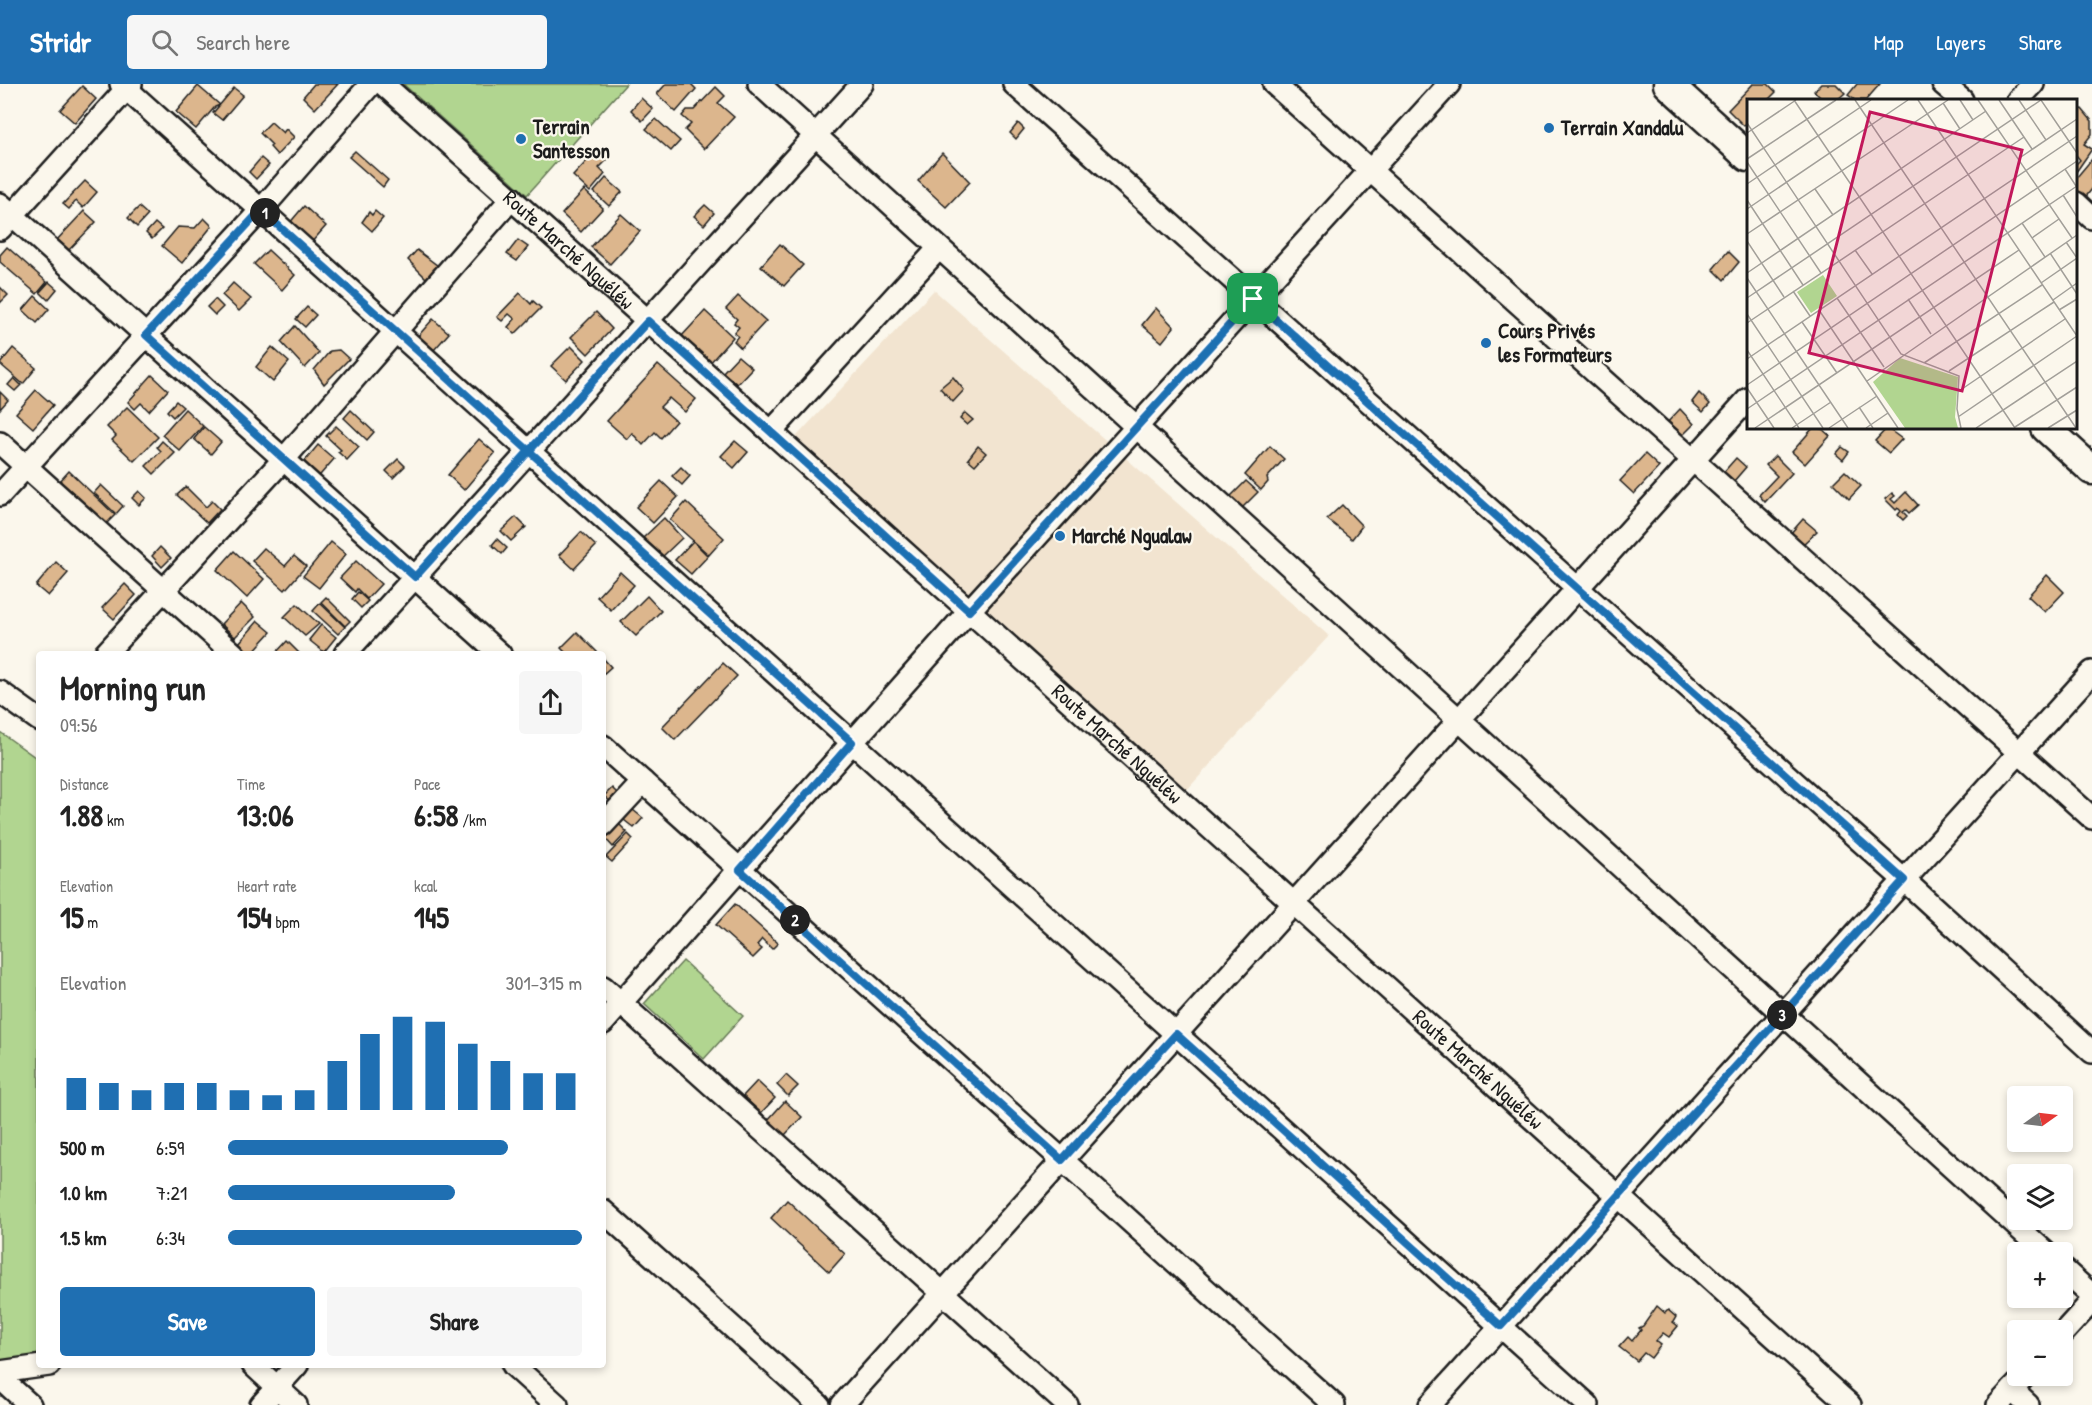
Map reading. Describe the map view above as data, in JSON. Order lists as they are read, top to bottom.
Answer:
{
  "streets": {
    "street": ["Route Marché Nguéléw"]
  },
  "places": [
    "Terrain Xandalu",
    "Terrain Santesson",
    "Cours Privés les Formateurs",
    "Marché Ngualaw"
  ],
  "north": "right",
  "page": {
    "header": "Stridr",
    "search": "Search here",
    "nav": ["Map", "Layers", "Share"],
    "pins": ["1", "2", "3"],
    "heading": ["Morning run", "09:56"],
    "stats": [
      ["Distance", "1.88 km"],
      ["Time", "13:06"],
      ["Pace", "6:58 /km"],
      ["Elevation", "15 m"],
      ["Heart rate", "154 bpm"],
      ["kcal", "145"]
    ],
    "chart": ["Elevation", "301–315 m"],
    "map_buttons": ["+", "−"],
    "list": [
      {
        "name": "500 m",
        "note": "6:59"
      },
      {
        "name": "1.0 km",
        "note": "7:21"
      },
      {
        "name": "1.5 km",
        "note": "6:34"
      }
    ],
    "buttons": ["Save", "Share"]
  }
}
